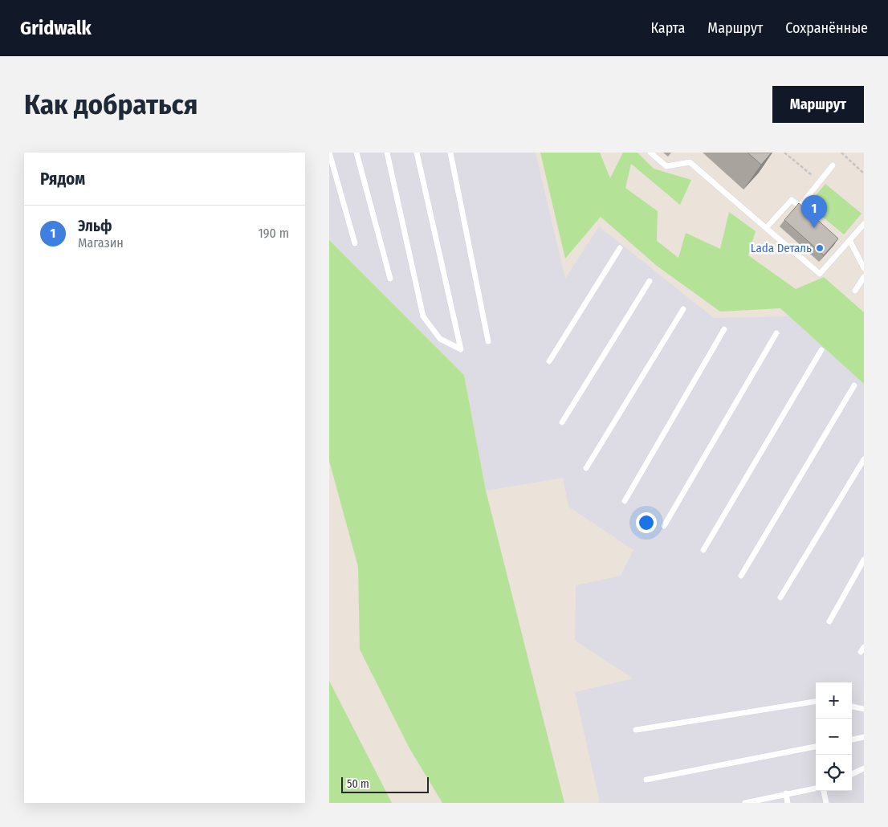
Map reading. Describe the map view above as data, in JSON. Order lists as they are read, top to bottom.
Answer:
{
  "places": ["Lada Dеталь"],
  "scale_bar": "50 m",
  "page": {
    "header": "Gridwalk",
    "nav": ["Карта", "Маршрут", "Сохранённые"],
    "buttons": "Маршрут",
    "title": "Как добраться",
    "heading": "Рядом",
    "pins": "1",
    "list": [
      {
        "mark": "1",
        "name": "Эльф",
        "note": "Магазин",
        "value": "190 m"
      }
    ],
    "map_buttons": ["+", "−"],
    "scale": "50 m"
  }
}
